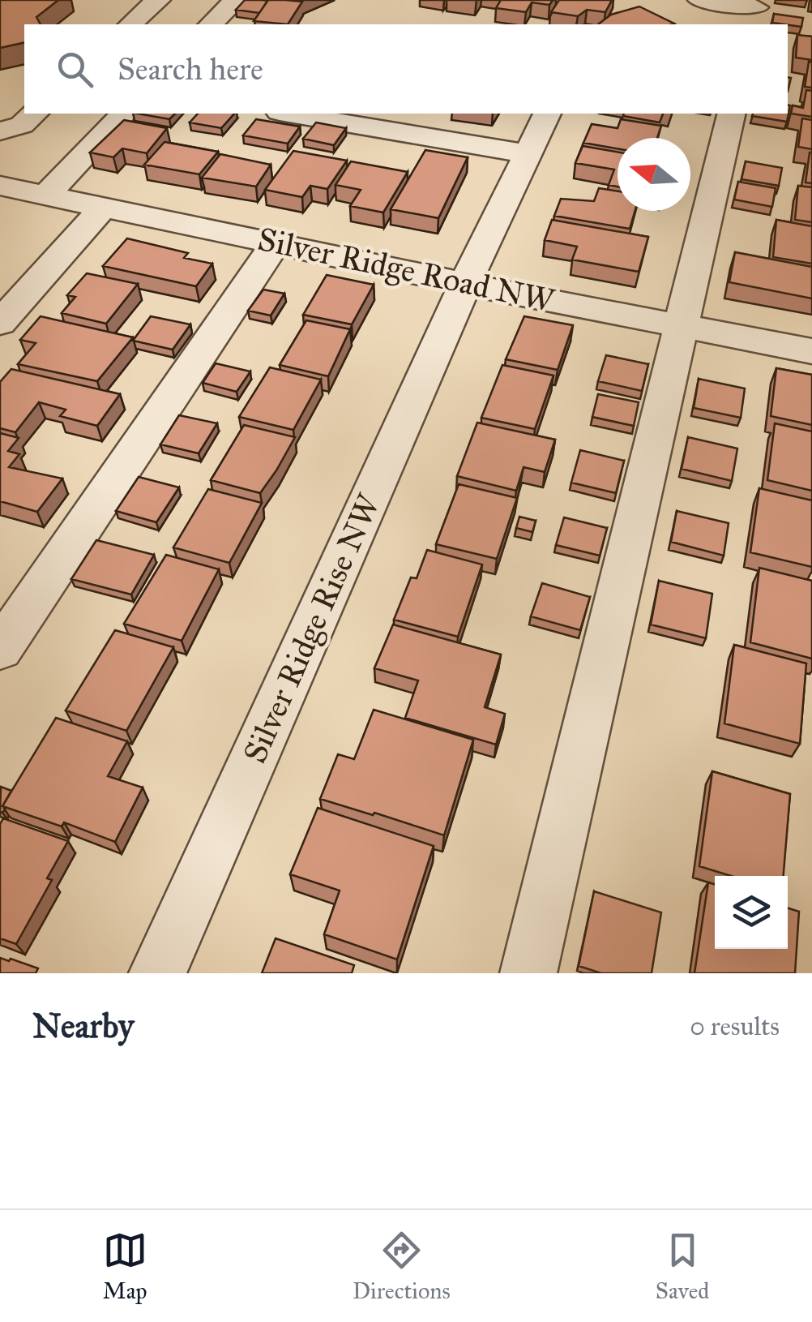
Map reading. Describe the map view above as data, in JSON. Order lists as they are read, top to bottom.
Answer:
{
  "streets": {
    "street": ["Silver Ridge Road NW", "Silver Ridge Rise NW"]
  },
  "crossings": [
    ["Silver Ridge Road NW", "Silver Ridge Rise NW"]
  ],
  "north": "left",
  "page": {
    "search": "Search here",
    "heading": ["Nearby", "0 results"],
    "nav": ["Map", "Directions", "Saved"]
  }
}
